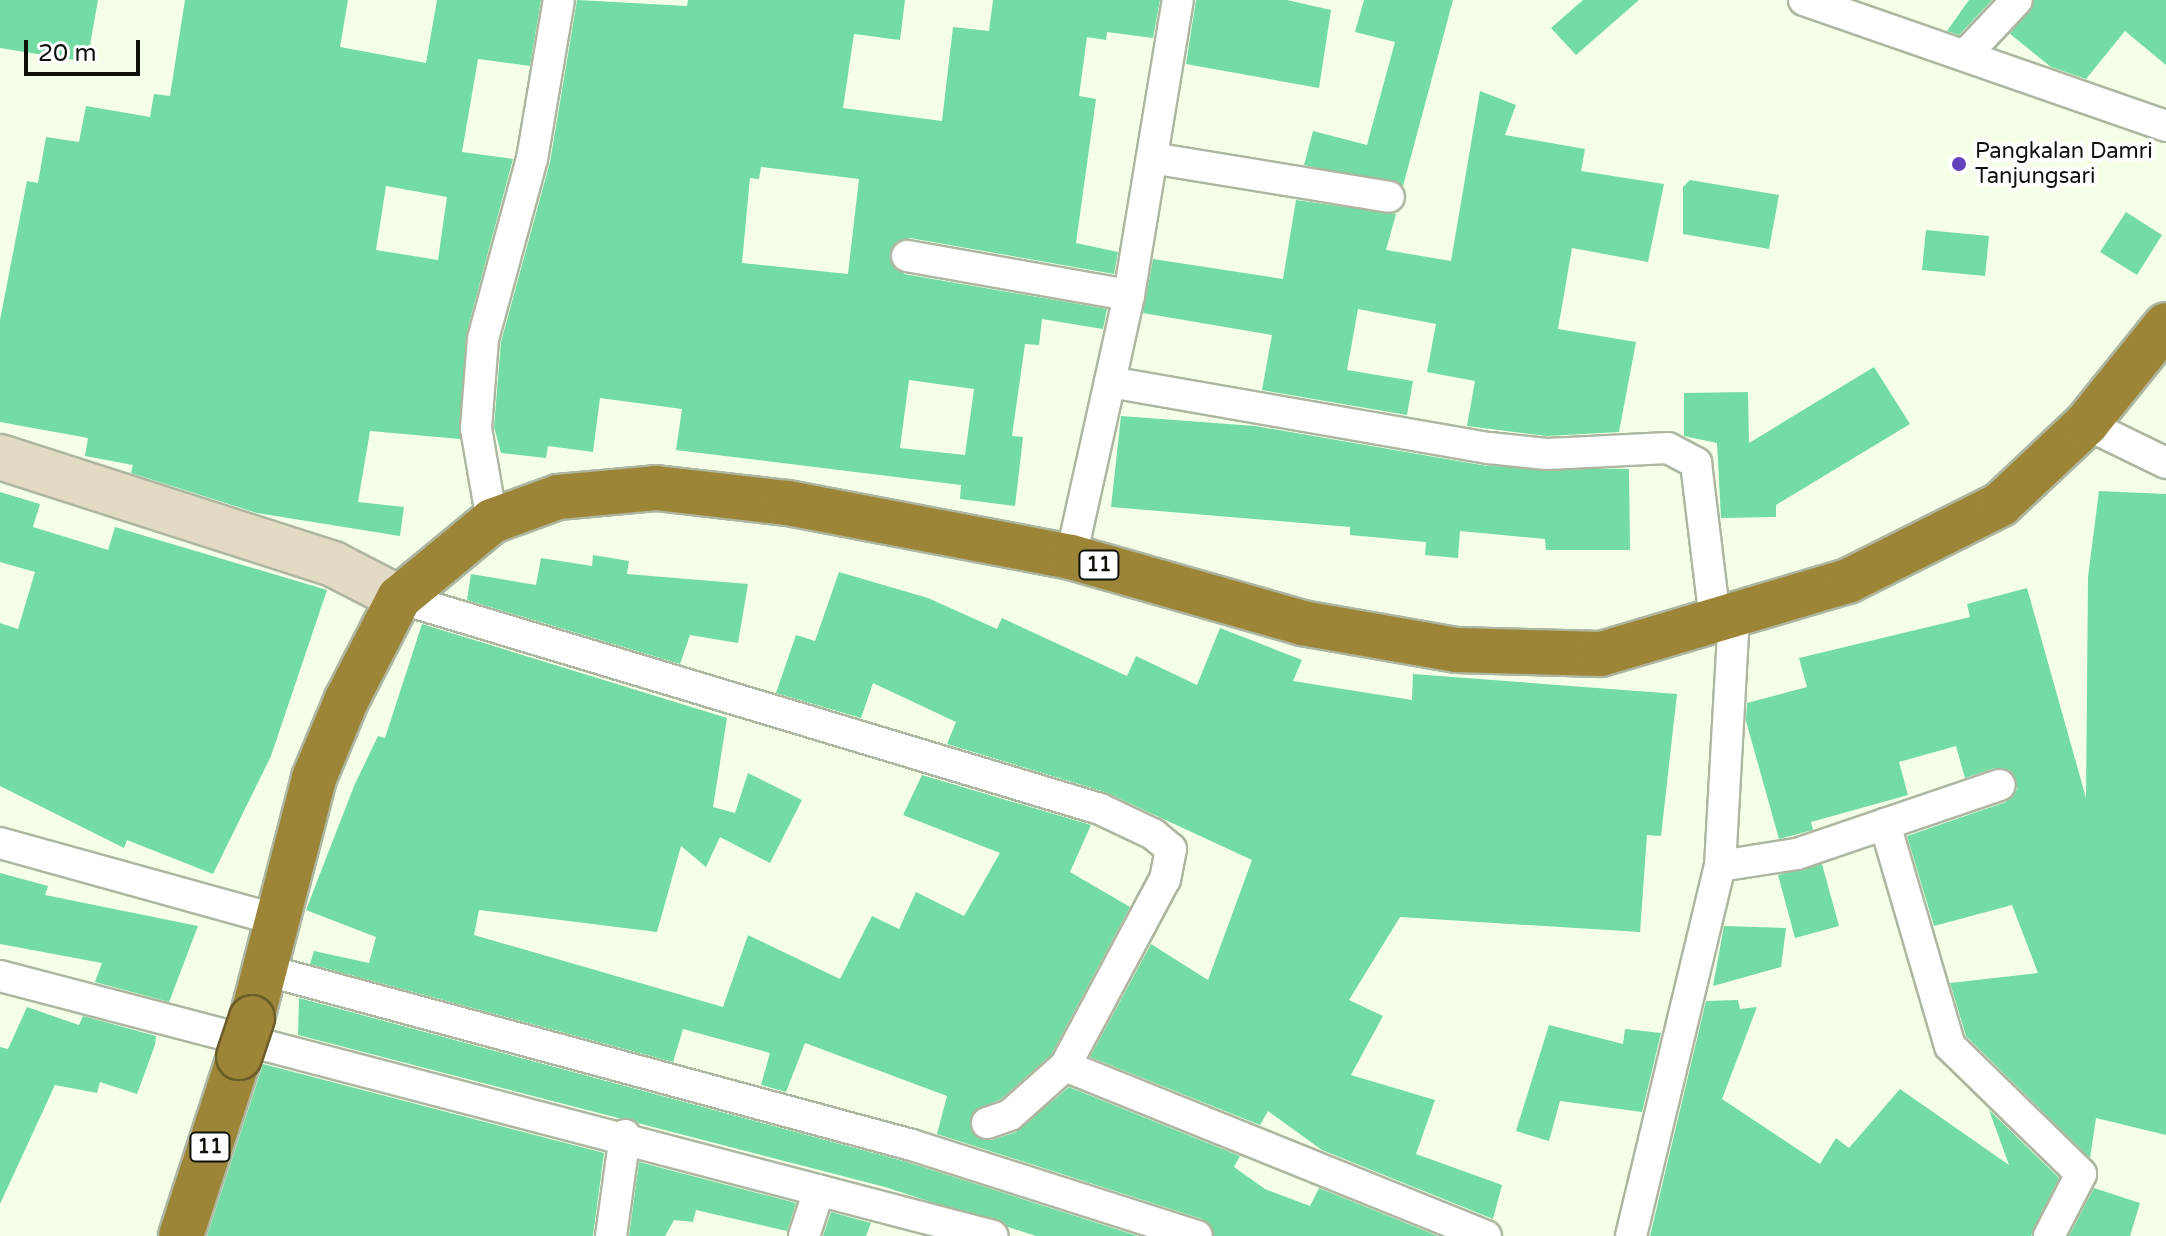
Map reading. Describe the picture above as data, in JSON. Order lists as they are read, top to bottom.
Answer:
{
  "streets": {
    "highway": ["11"]
  },
  "places": ["Pangkalan Damri Tanjungsari"],
  "scale_bar": "20 m"
}
